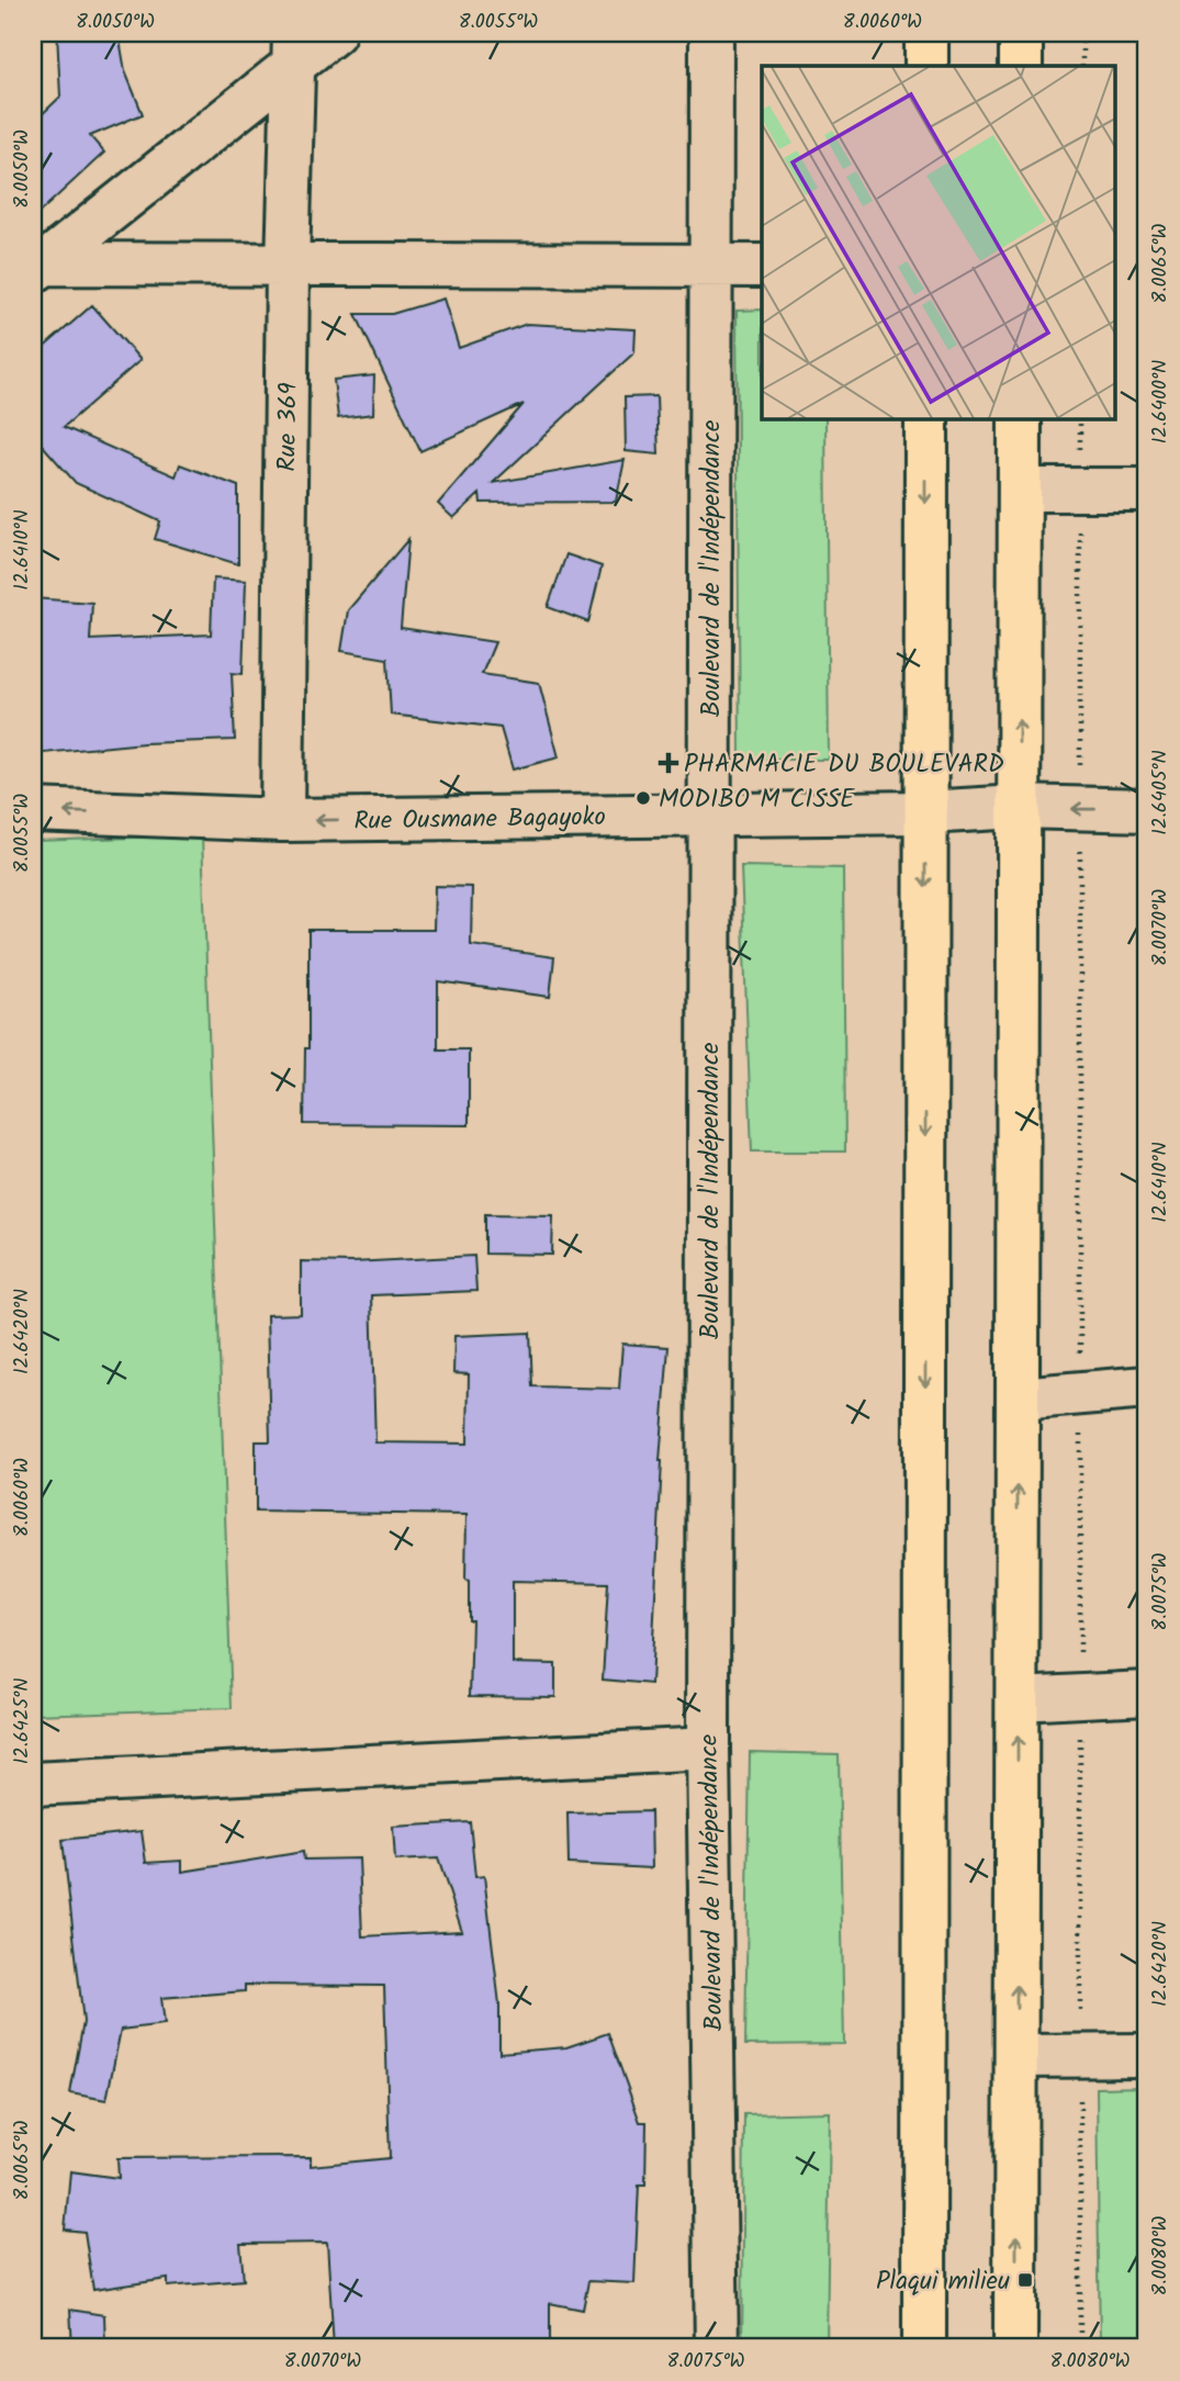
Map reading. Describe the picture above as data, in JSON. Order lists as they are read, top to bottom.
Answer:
{
  "streets": {
    "street": ["Rue 369", "Boulevard de l'Indépendance", "Rue Ousmane Bagayoko"]
  },
  "crossings": [
    ["Rue 369", "Rue Ousmane Bagayoko"],
    ["Boulevard de l'Indépendance", "Rue Ousmane Bagayoko"]
  ],
  "one_way": ["Rue Ousmane Bagayoko"],
  "places": {
    "health": ["PHARMACIE DU BOULEVARD"],
    "other": ["MODIBO M CISSE"],
    "transit": ["Plaqui milieu"]
  },
  "coordinates": [
    "8.0050°W",
    "8.0055°W",
    "8.0060°W",
    "8.0065°W",
    "12.6400°N",
    "12.6410°N",
    "12.6405°N",
    "8.0070°W",
    "12.6420°N",
    "8.0075°W",
    "12.6425°N",
    "8.0080°W"
  ]
}
